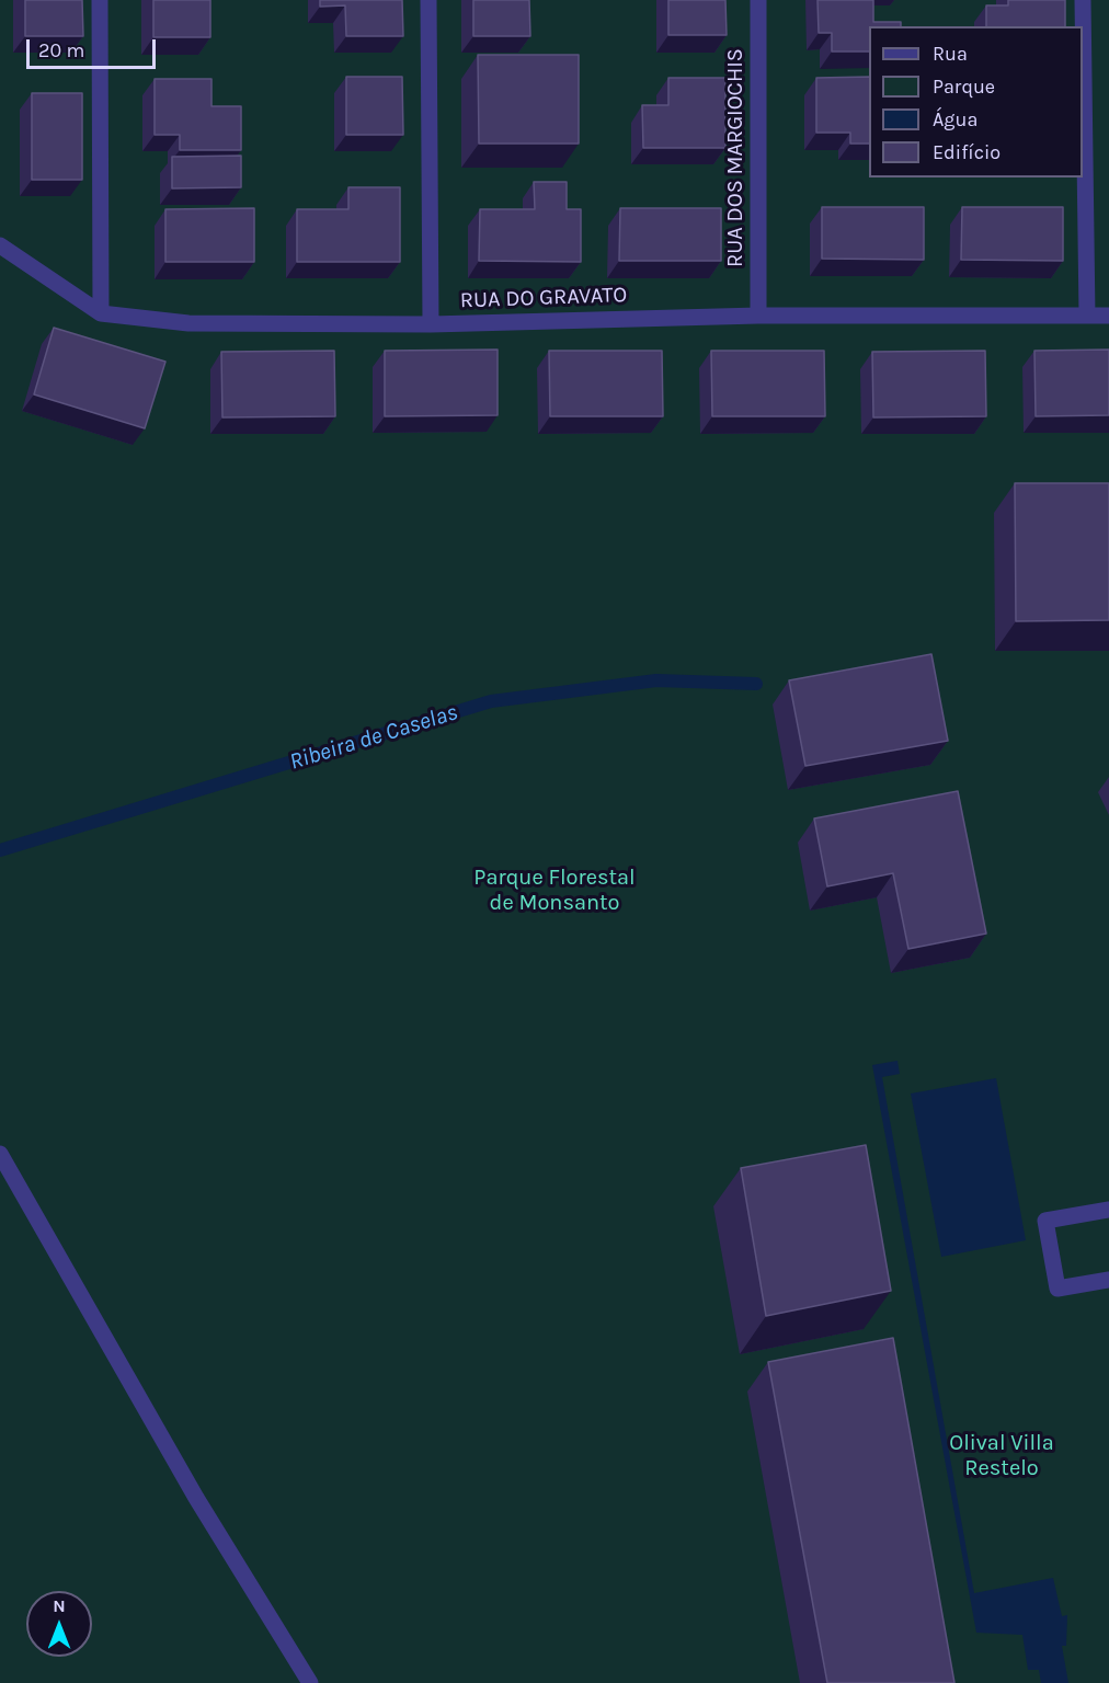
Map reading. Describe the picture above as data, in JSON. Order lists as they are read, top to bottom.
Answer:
{
  "streets": {
    "street": ["RUA DOS MARGIOCHIS", "RUA DO GRAVATO"]
  },
  "crossings": [
    ["RUA DOS MARGIOCHIS", "RUA DO GRAVATO"]
  ],
  "water": ["Ribeira de Caselas"],
  "parks": ["Parque Florestal de Monsanto", "Olival Villa Restelo"],
  "legend": [
    "Rua",
    "Parque",
    "Água",
    "Edifício"
  ],
  "scale_bar": "20 m",
  "north": "top"
}
